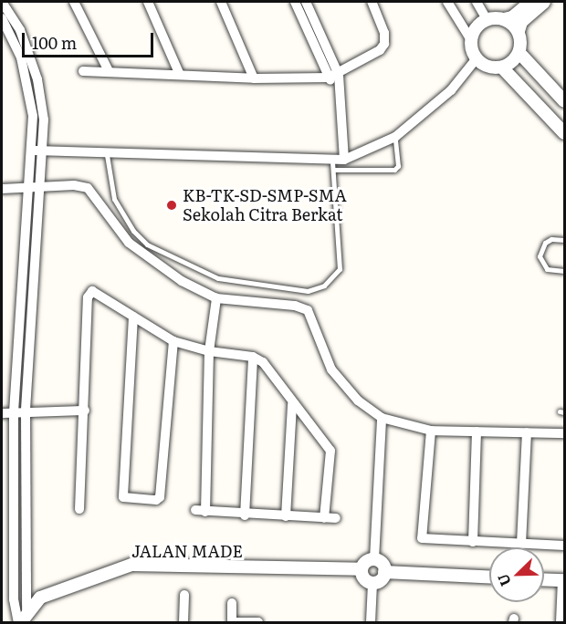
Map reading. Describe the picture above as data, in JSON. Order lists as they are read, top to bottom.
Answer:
{
  "streets": {
    "street": ["JALAN MADE"]
  },
  "places": ["KB-TK-SD-SMP-SMA Sekolah Citra Berkat"],
  "scale_bar": "100 m",
  "north": "bottom left"
}
